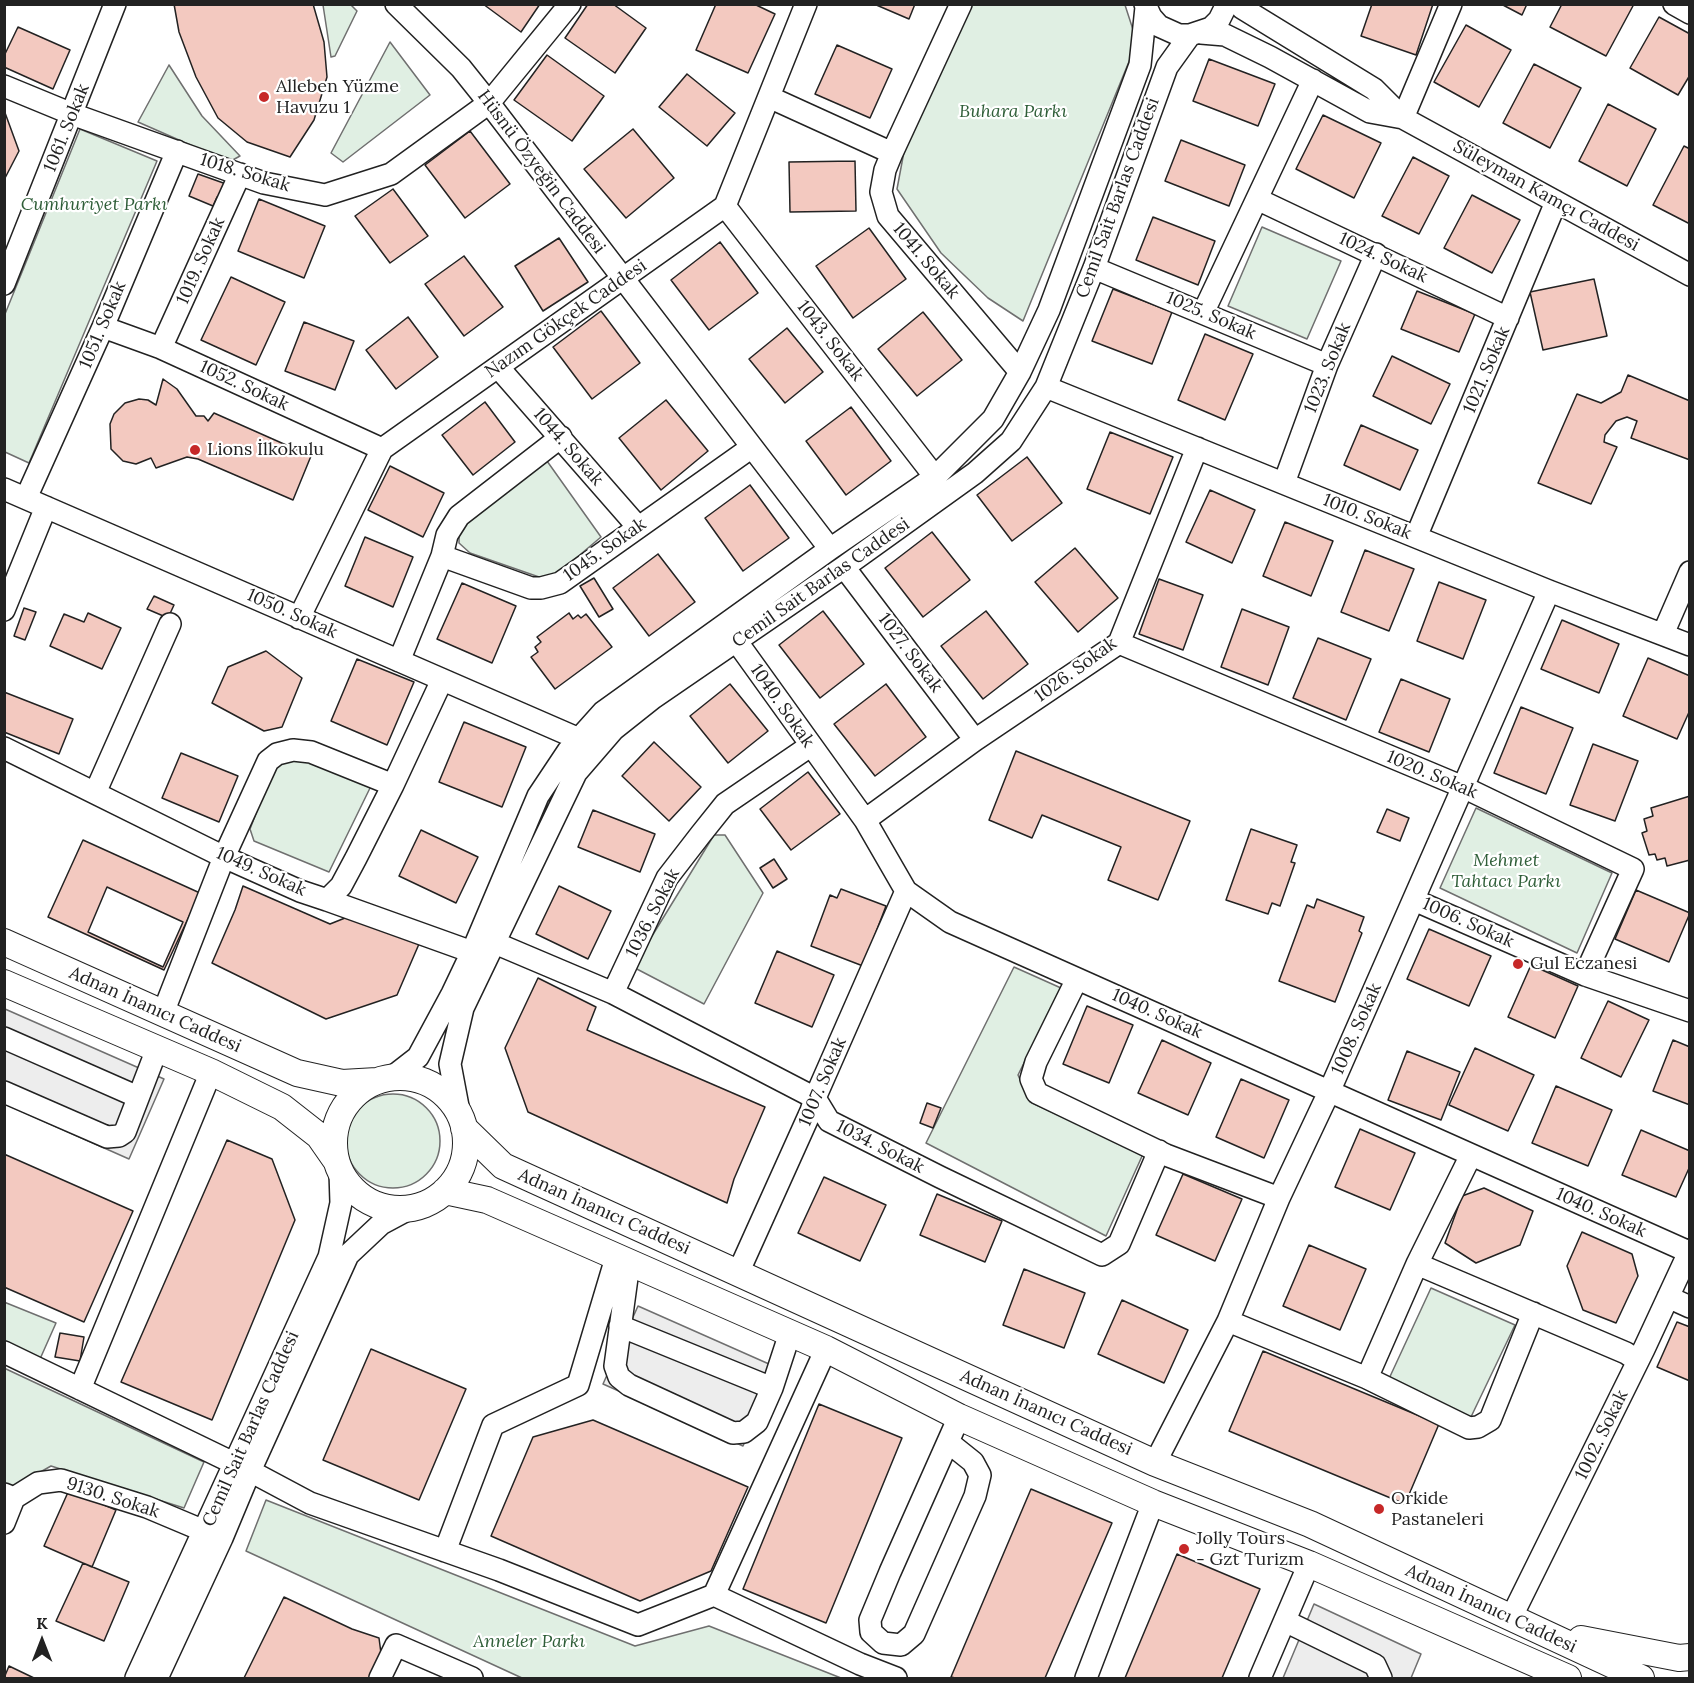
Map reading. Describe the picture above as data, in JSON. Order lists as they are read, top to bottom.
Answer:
{
  "streets": {
    "main road": ["Adnan İnanıcı Caddesi"],
    "street": [
      "1061. Sokak",
      "Hüsnü Özyeğin Caddesi",
      "1018. Sokak",
      "Süleyman Kamçı Caddesi",
      "Cemil Sait Barlas Caddesi",
      "1024. Sokak",
      "1019. Sokak",
      "1041. Sokak",
      "1025. Sokak",
      "Nazım Gökçek Caddesi",
      "1051. Sokak",
      "1043. Sokak",
      "1023. Sokak",
      "1021. Sokak",
      "1052. Sokak",
      "1044. Sokak",
      "1010. Sokak",
      "1045. Sokak",
      "1050. Sokak",
      "1027. Sokak",
      "1026. Sokak",
      "1040. Sokak",
      "1020. Sokak",
      "1049. Sokak",
      "1036. Sokak",
      "1006. Sokak",
      "1008. Sokak",
      "1007. Sokak",
      "1034. Sokak",
      "1002. Sokak",
      "9130. Sokak"
    ]
  },
  "crossings": [
    ["1061. Sokak", "1018. Sokak"],
    ["Hüsnü Özyeğin Caddesi", "1018. Sokak"],
    ["Hüsnü Özyeğin Caddesi", "Cemil Sait Barlas Caddesi"],
    ["Hüsnü Özyeğin Caddesi", "Nazım Gökçek Caddesi"],
    ["Hüsnü Özyeğin Caddesi", "1045. Sokak"],
    ["1018. Sokak", "1019. Sokak"],
    ["1018. Sokak", "1051. Sokak"],
    ["Süleyman Kamçı Caddesi", "Cemil Sait Barlas Caddesi"],
    ["Süleyman Kamçı Caddesi", "1021. Sokak"],
    ["Cemil Sait Barlas Caddesi", "1041. Sokak"],
    ["Cemil Sait Barlas Caddesi", "1025. Sokak"],
    ["Cemil Sait Barlas Caddesi", "1043. Sokak"],
    ["Cemil Sait Barlas Caddesi", "1010. Sokak"],
    ["Cemil Sait Barlas Caddesi", "1050. Sokak"],
    ["Cemil Sait Barlas Caddesi", "1027. Sokak"],
    ["Cemil Sait Barlas Caddesi", "1040. Sokak"],
    ["Cemil Sait Barlas Caddesi", "Adnan İnanıcı Caddesi"],
    ["Cemil Sait Barlas Caddesi", "1034. Sokak"],
    ["Cemil Sait Barlas Caddesi", "9130. Sokak"],
    ["1024. Sokak", "1023. Sokak"],
    ["1024. Sokak", "1021. Sokak"],
    ["1019. Sokak", "1052. Sokak"],
    ["1025. Sokak", "1023. Sokak"],
    ["Nazım Gökçek Caddesi", "1043. Sokak"],
    ["Nazım Gökçek Caddesi", "1052. Sokak"],
    ["Nazım Gökçek Caddesi", "1044. Sokak"],
    ["Nazım Gökçek Caddesi", "1050. Sokak"],
    ["1051. Sokak", "1052. Sokak"],
    ["1051. Sokak", "1050. Sokak"],
    ["1023. Sokak", "1010. Sokak"],
    ["1021. Sokak", "1010. Sokak"],
    ["1044. Sokak", "1045. Sokak"],
    ["1010. Sokak", "1026. Sokak"],
    ["1010. Sokak", "1008. Sokak"],
    ["1050. Sokak", "1049. Sokak"],
    ["1027. Sokak", "1026. Sokak"],
    ["1026. Sokak", "1040. Sokak"],
    ["1026. Sokak", "1020. Sokak"],
    ["1040. Sokak", "1036. Sokak"],
    ["1040. Sokak", "1008. Sokak"],
    ["1040. Sokak", "1007. Sokak"],
    ["1040. Sokak", "1002. Sokak"],
    ["1020. Sokak", "1006. Sokak"],
    ["1020. Sokak", "1008. Sokak"],
    ["1036. Sokak", "1034. Sokak"],
    ["1006. Sokak", "1008. Sokak"],
    ["Adnan İnanıcı Caddesi", "1008. Sokak"],
    ["Adnan İnanıcı Caddesi", "1007. Sokak"],
    ["Adnan İnanıcı Caddesi", "1002. Sokak"],
    ["1007. Sokak", "1034. Sokak"]
  ],
  "parks": [
    "Buhara Parkı",
    "Cumhuriyet Parkı",
    "Mehmet Tahtacı Parkı",
    "Anneler Parkı"
  ],
  "places": [
    "Alleben Yüzme Havuzu 1",
    "Lions İlkokulu",
    "Gul Eczanesi",
    "Orkide Pastaneleri",
    "Jolly Tours - Gzt Turizm"
  ],
  "north": "top"
}
